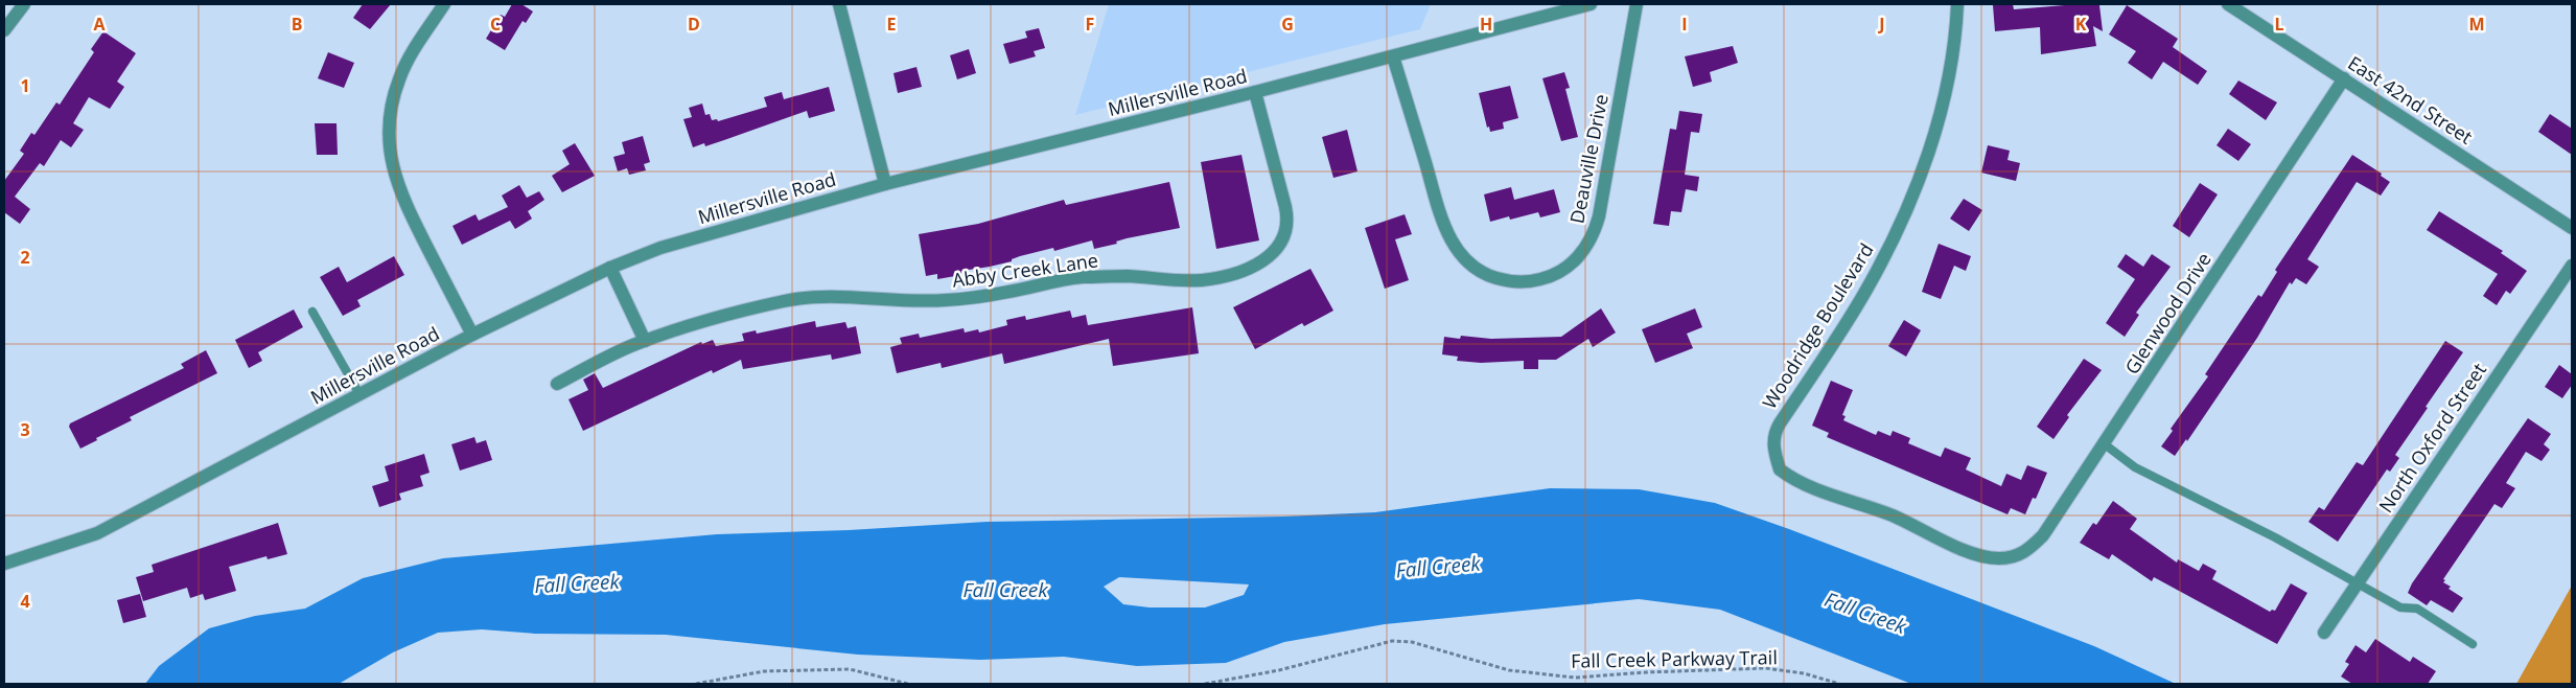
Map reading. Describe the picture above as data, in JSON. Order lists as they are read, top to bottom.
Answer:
{
  "streets": {
    "street": [
      "Millersville Road",
      "East 42nd Street",
      "Deauville Drive",
      "Abby Creek Lane",
      "Glenwood Drive",
      "Woodridge Boulevard",
      "North Oxford Street"
    ],
    "path": ["Fall Creek Parkway Trail"]
  },
  "crossings": [
    ["Millersville Road", "Deauville Drive"],
    ["Millersville Road", "Abby Creek Lane"],
    ["East 42nd Street", "Glenwood Drive"],
    ["Glenwood Drive", "Woodridge Boulevard"]
  ],
  "water": ["Fall Creek"],
  "grid": {
    "columns": [
      "A",
      "B",
      "C",
      "D",
      "E",
      "F",
      "G",
      "H",
      "I",
      "J",
      "K",
      "L",
      "M"
    ],
    "rows": [
      "1",
      "2",
      "3",
      "4"
    ]
  }
}
